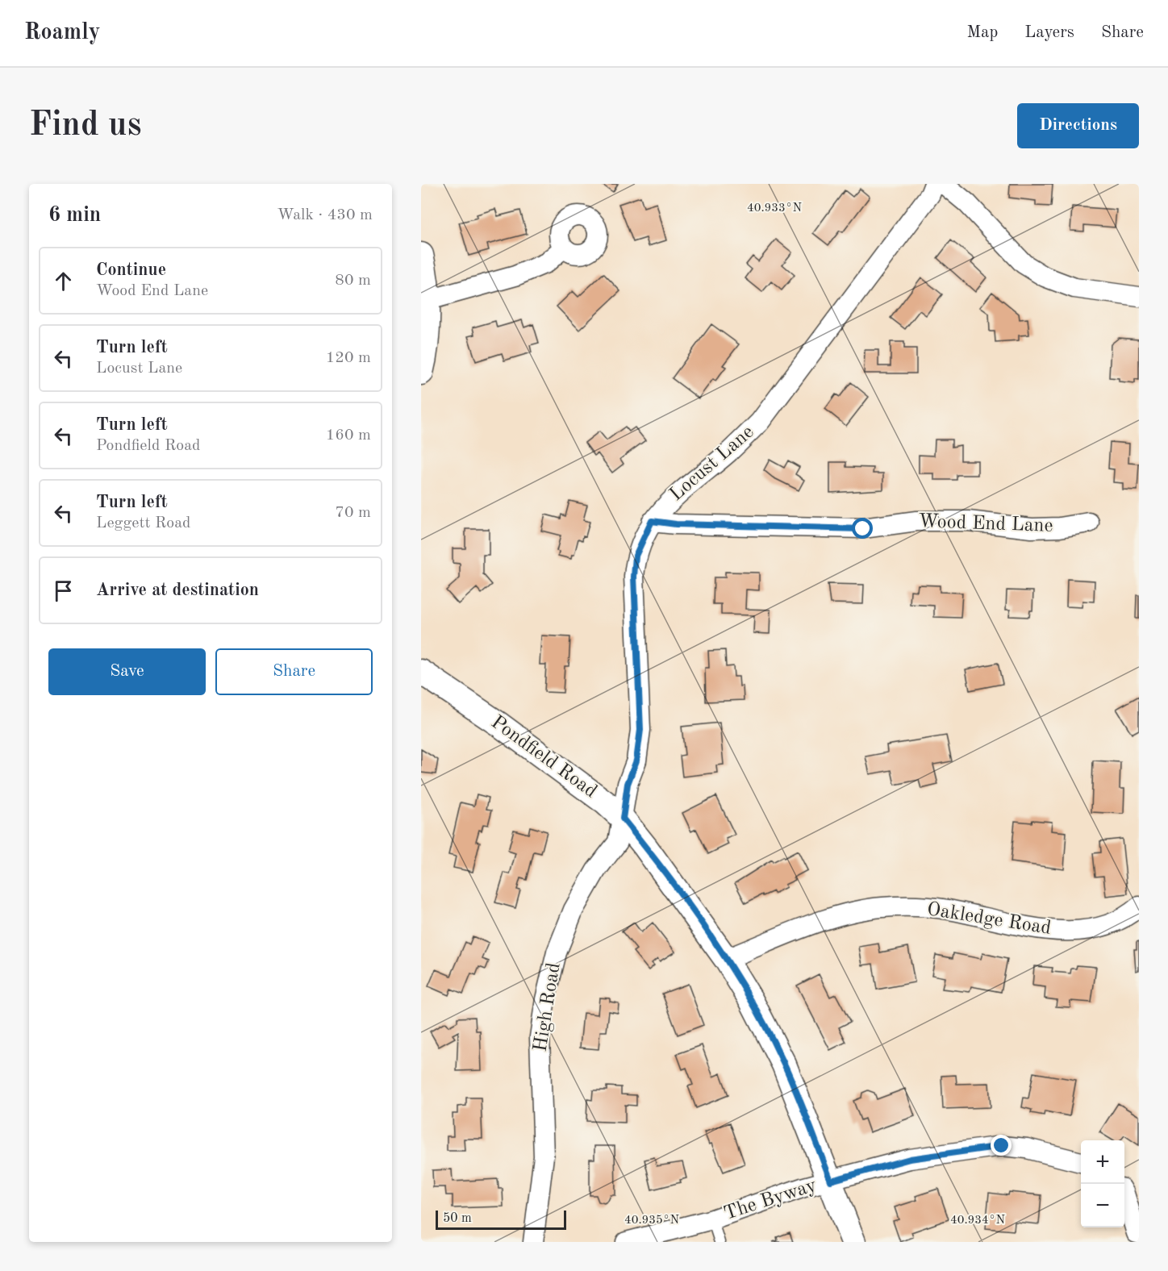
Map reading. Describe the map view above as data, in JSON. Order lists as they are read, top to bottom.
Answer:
{
  "streets": {
    "street": [
      "Locust Lane",
      "Wood End Lane",
      "Pondfield Road",
      "Oakledge Road",
      "High Road",
      "The Byway"
    ]
  },
  "crossings": [
    ["Locust Lane", "Wood End Lane"],
    ["Locust Lane", "Pondfield Road"],
    ["Locust Lane", "High Road"],
    ["Pondfield Road", "Oakledge Road"],
    ["Pondfield Road", "High Road"],
    ["Pondfield Road", "The Byway"]
  ],
  "scale_bar": "50 m",
  "page": {
    "header": "Roamly",
    "nav": ["Map", "Layers", "Share"],
    "buttons": [
      "Directions",
      ["Save", "Share"]
    ],
    "title": "Find us",
    "heading": ["6 min", "Walk · 430 m"],
    "list": [
      ["Continue", "Wood End Lane", "80 m"],
      ["Turn left", "Locust Lane", "120 m"],
      ["Turn left", "Pondfield Road", "160 m"],
      ["Turn left", "Leggett Road", "70 m"],
      "Arrive at destination"
    ],
    "map_buttons": ["+", "−"],
    "scale": "50 m"
  },
  "coordinates": ["40.933°N", "40.935°N", "40.934°N"]
}
